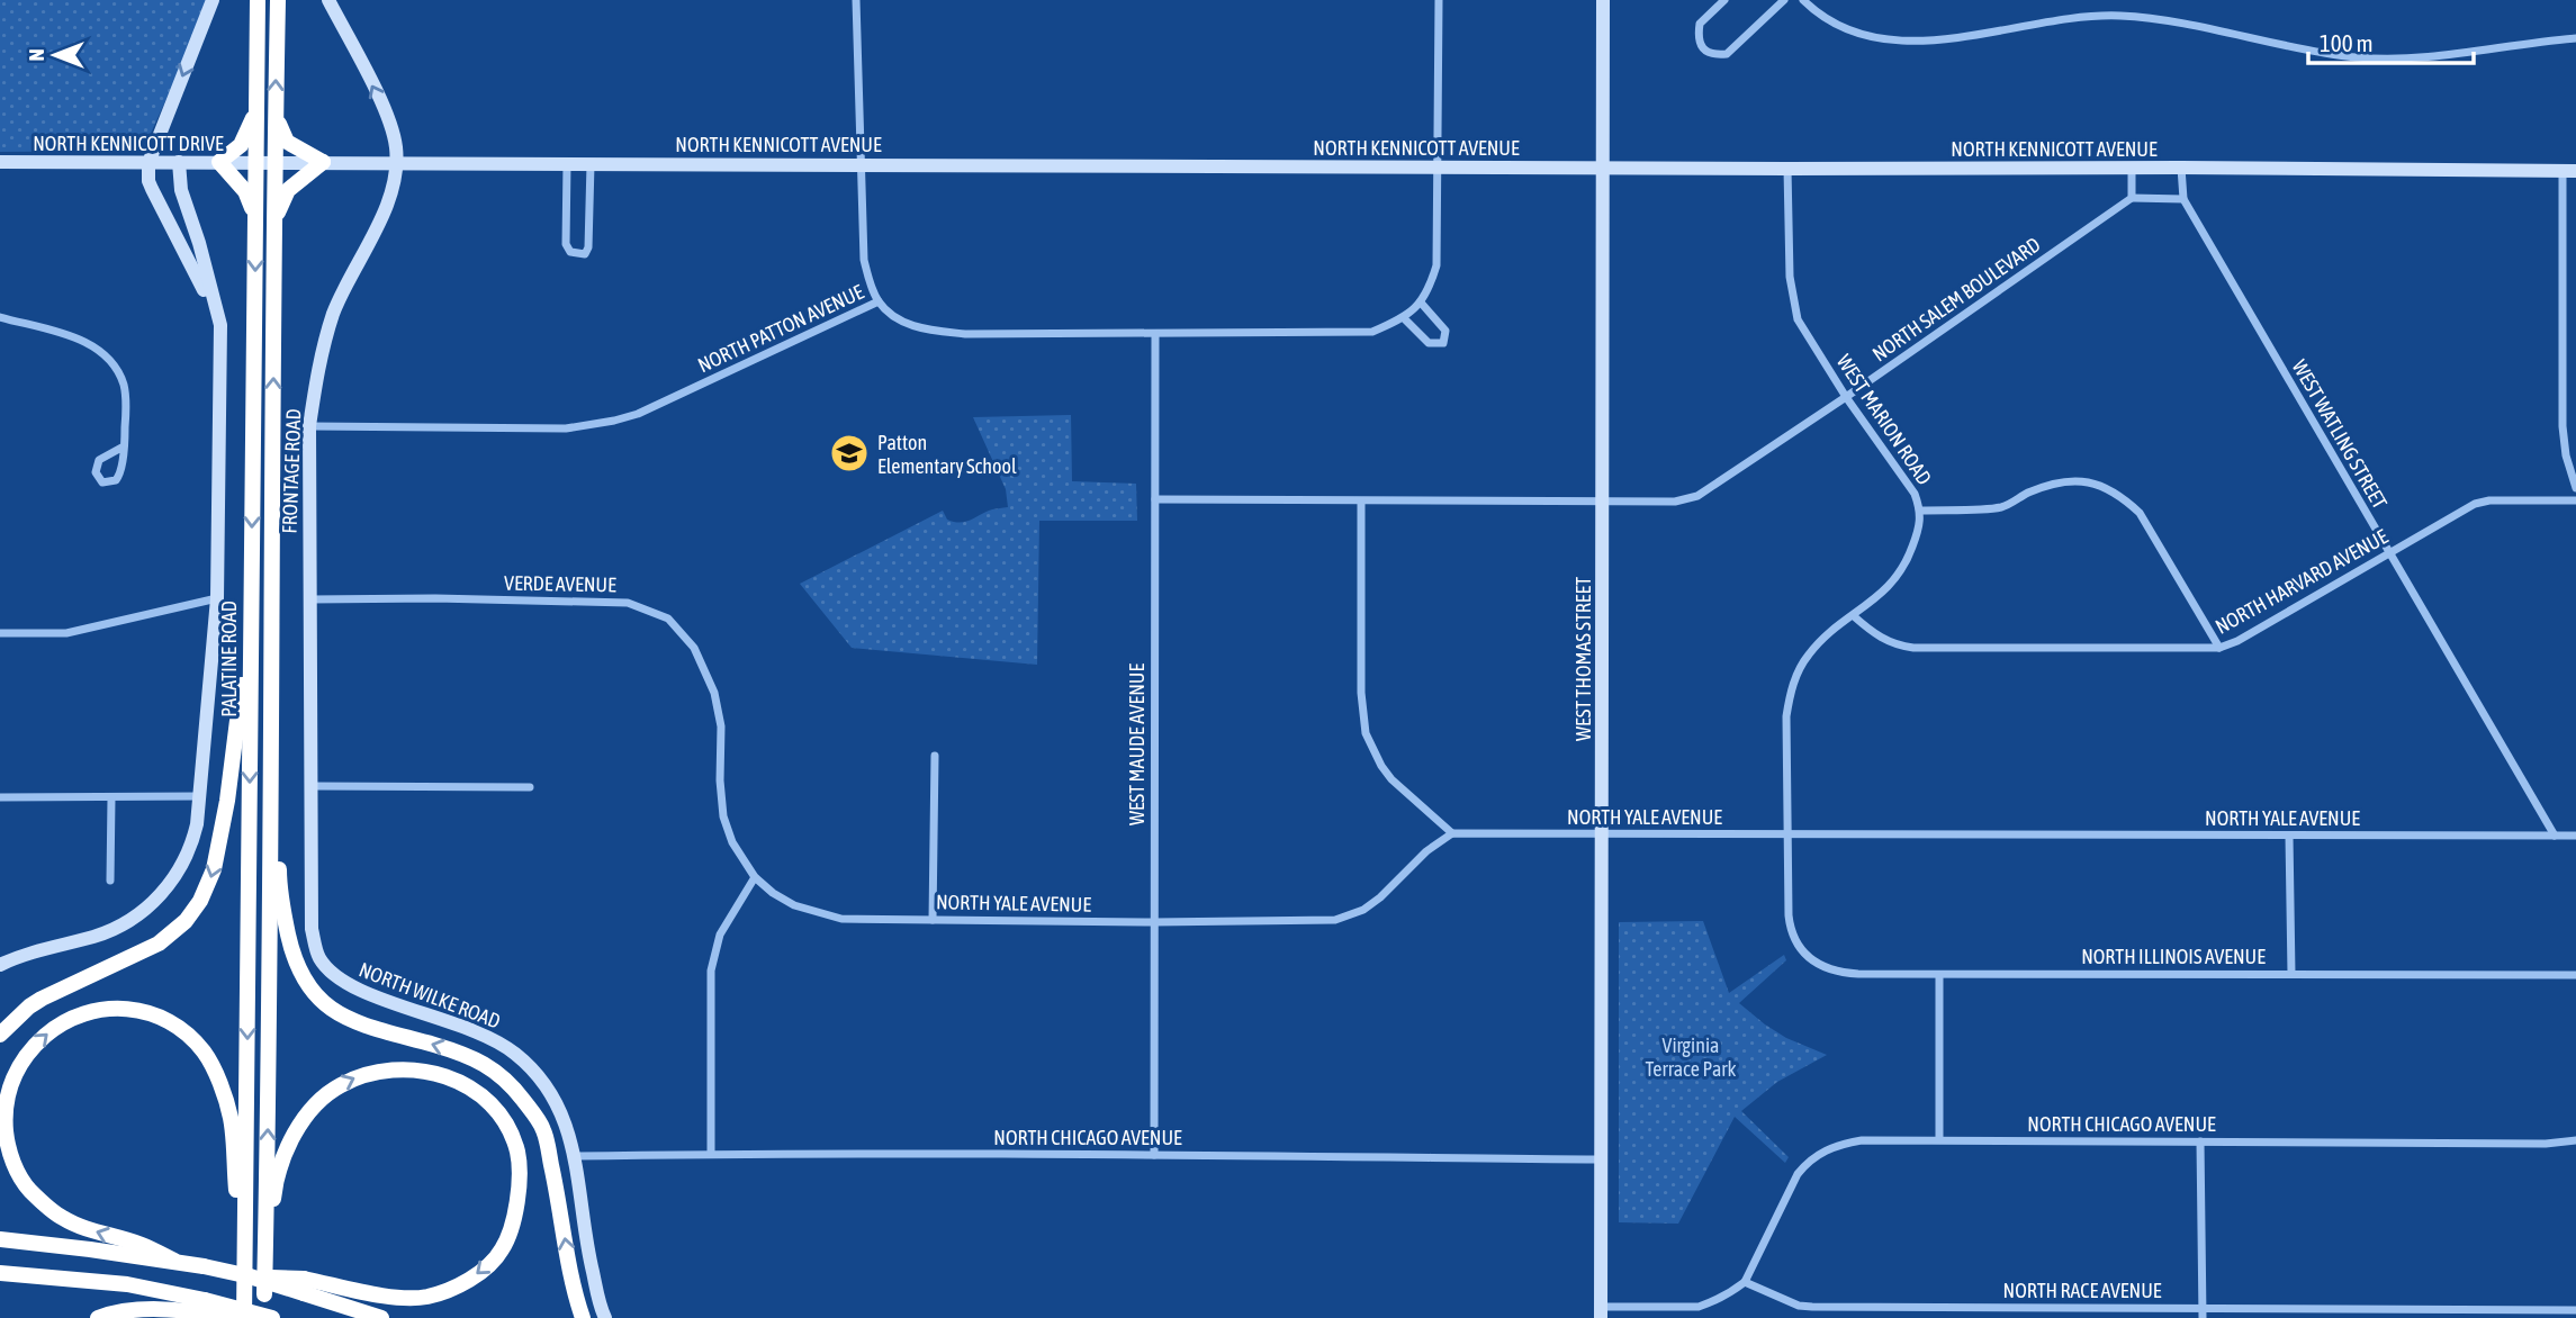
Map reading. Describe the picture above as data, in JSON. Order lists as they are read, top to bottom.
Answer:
{
  "streets": {
    "highway": ["PALATINE ROAD"],
    "street": [
      "NORTH KENNICOTT DRIVE",
      "NORTH KENNICOTT AVENUE",
      "NORTH SALEM BOULEVARD",
      "NORTH PATTON AVENUE",
      "WEST MARION ROAD",
      "WEST WATLING STREET",
      "FRONTAGE ROAD",
      "NORTH HARVARD AVENUE",
      "VERDE AVENUE",
      "WEST THOMAS STREET",
      "WEST MAUDE AVENUE",
      "NORTH YALE AVENUE",
      "NORTH ILLINOIS AVENUE",
      "NORTH WILKE ROAD",
      "NORTH CHICAGO AVENUE",
      "NORTH RACE AVENUE"
    ]
  },
  "crossings": [
    ["NORTH KENNICOTT DRIVE", "NORTH KENNICOTT AVENUE"],
    ["NORTH KENNICOTT DRIVE", "PALATINE ROAD"],
    ["NORTH KENNICOTT AVENUE", "NORTH PATTON AVENUE"],
    ["NORTH KENNICOTT AVENUE", "WEST MARION ROAD"],
    ["NORTH KENNICOTT AVENUE", "WEST WATLING STREET"],
    ["NORTH KENNICOTT AVENUE", "FRONTAGE ROAD"],
    ["NORTH KENNICOTT AVENUE", "PALATINE ROAD"],
    ["NORTH KENNICOTT AVENUE", "WEST THOMAS STREET"],
    ["NORTH SALEM BOULEVARD", "WEST MARION ROAD"],
    ["NORTH SALEM BOULEVARD", "WEST THOMAS STREET"],
    ["NORTH PATTON AVENUE", "FRONTAGE ROAD"],
    ["NORTH PATTON AVENUE", "WEST MAUDE AVENUE"],
    ["WEST MARION ROAD", "NORTH HARVARD AVENUE"],
    ["WEST MARION ROAD", "NORTH YALE AVENUE"],
    ["WEST MARION ROAD", "NORTH ILLINOIS AVENUE"],
    ["WEST WATLING STREET", "NORTH HARVARD AVENUE"],
    ["WEST WATLING STREET", "NORTH YALE AVENUE"],
    ["FRONTAGE ROAD", "VERDE AVENUE"],
    ["FRONTAGE ROAD", "NORTH WILKE ROAD"],
    ["VERDE AVENUE", "NORTH YALE AVENUE"],
    ["WEST THOMAS STREET", "NORTH YALE AVENUE"],
    ["WEST THOMAS STREET", "NORTH CHICAGO AVENUE"],
    ["WEST MAUDE AVENUE", "NORTH YALE AVENUE"],
    ["WEST MAUDE AVENUE", "NORTH CHICAGO AVENUE"],
    ["NORTH WILKE ROAD", "NORTH CHICAGO AVENUE"],
    ["NORTH CHICAGO AVENUE", "NORTH RACE AVENUE"]
  ],
  "parks": ["Virginia Terrace Park"],
  "places": {
    "school or university": ["Patton Elementary School"]
  },
  "scale_bar": "100 m",
  "north": "left"
}
